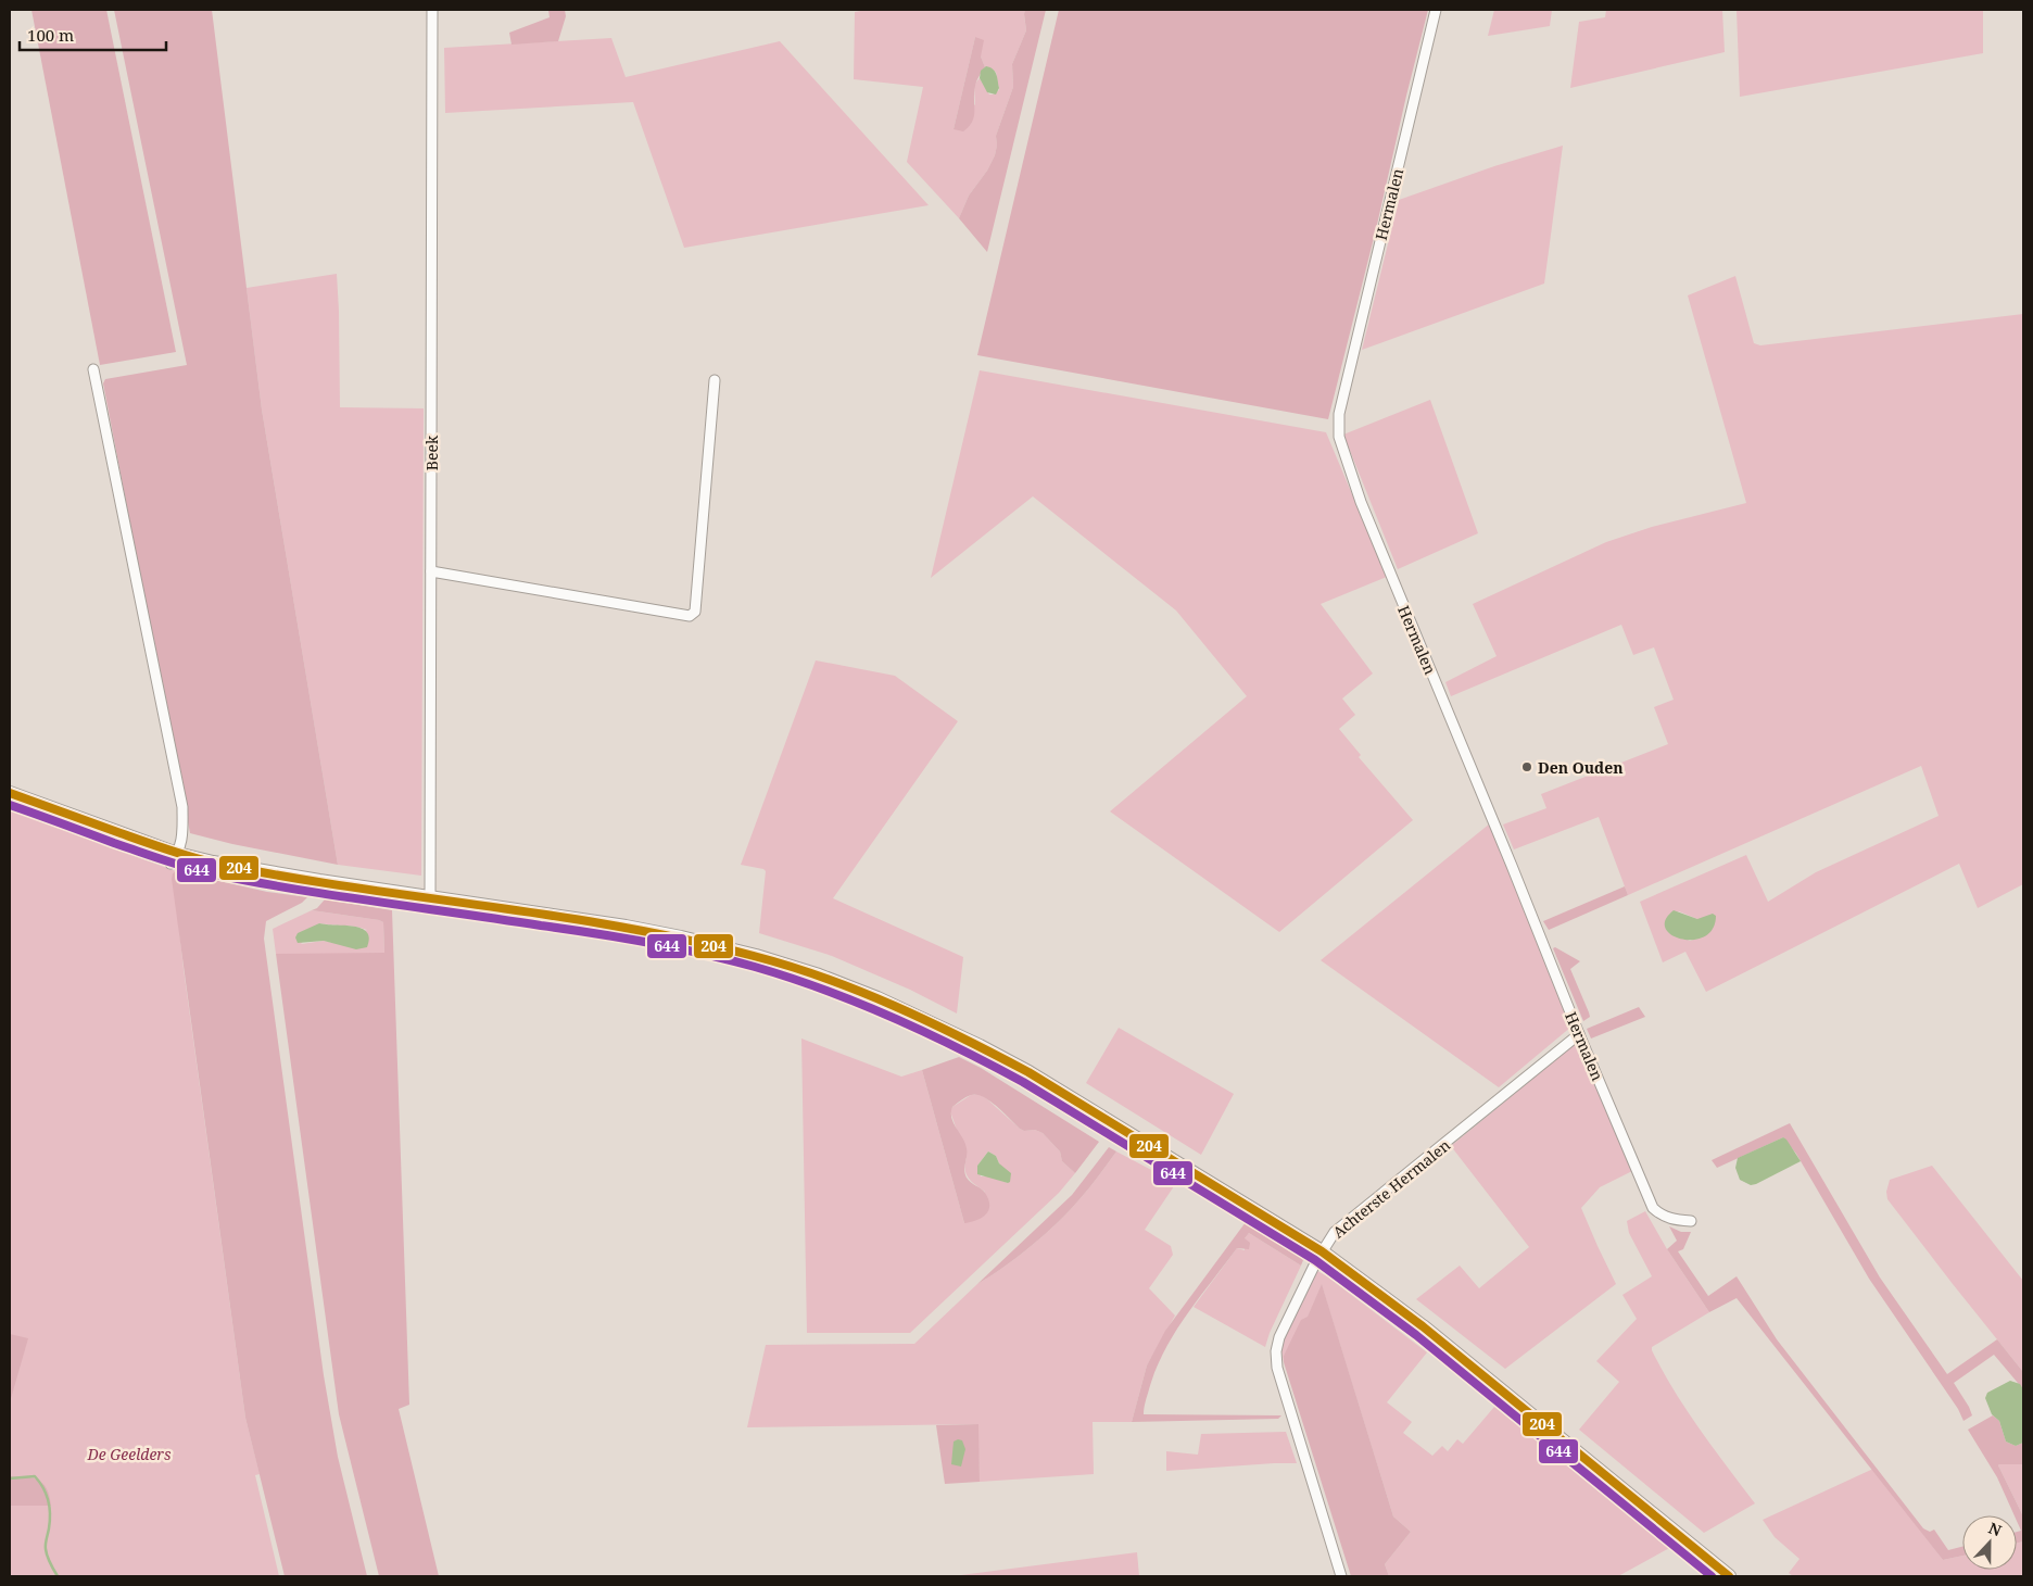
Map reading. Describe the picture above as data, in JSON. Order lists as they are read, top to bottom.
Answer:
{
  "streets": {
    "street": ["Hermalen", "Beek", "Achterste Hermalen"]
  },
  "crossings": [
    ["Hermalen", "Achterste Hermalen"]
  ],
  "parks": ["De Geelders"],
  "places": ["Den Ouden"],
  "lines": ["transit line 204", "transit line 644"],
  "scale_bar": "100 m",
  "north": "top"
}
